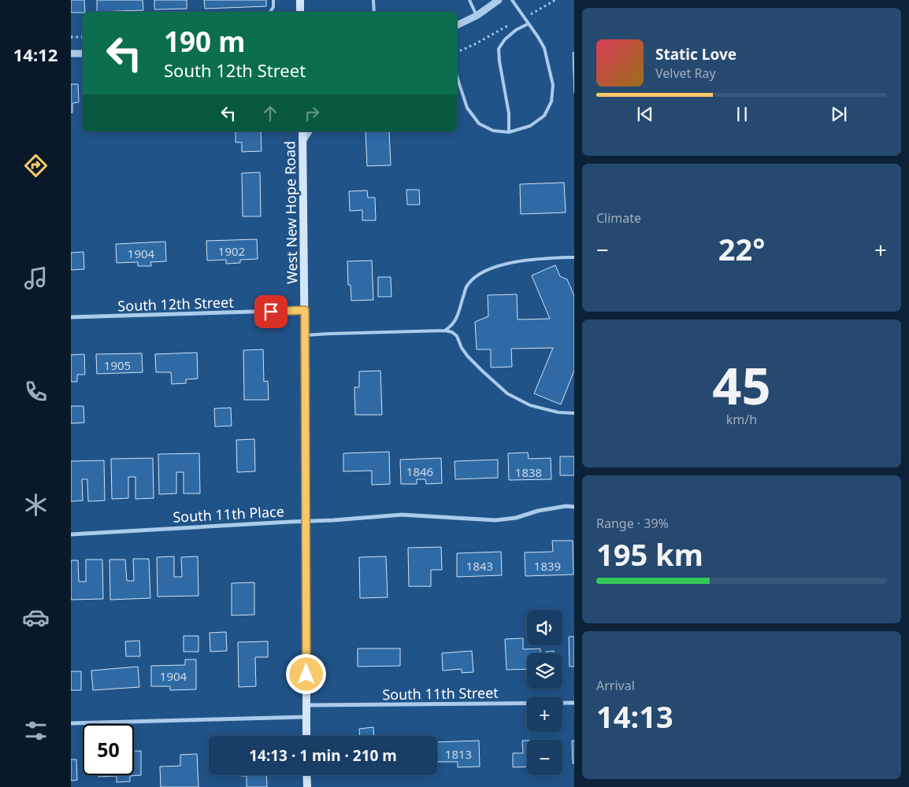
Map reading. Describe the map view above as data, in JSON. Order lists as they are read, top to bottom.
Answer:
{
  "streets": {
    "main road": ["West New Hope Road"],
    "street": ["South 12th Street", "South 11th Place", "South 11th Street"]
  },
  "crossings": [
    ["West New Hope Road", "South 12th Street"],
    ["West New Hope Road", "South 11th Place"],
    ["West New Hope Road", "South 11th Street"]
  ],
  "house_numbers": [
    "1902",
    "1904",
    "1905",
    "1846",
    "1838",
    "1843",
    "1839",
    "1904",
    "1813"
  ],
  "page": {
    "tabs": "14:12",
    "turn": ["190 m", "South 12th Street"],
    "song": ["Static Love", "Velvet Ray"],
    "tile": [
      "Climate",
      ["45", "km/h"],
      ["Range · 39%", "195 km"],
      ["Arrival", "14:13"]
    ],
    "heat": ["−", "22°", "+"],
    "map_buttons": ["+", "−"],
    "limit": "50",
    "trip": "14:13 · 1 min · 210 m"
  }
}
